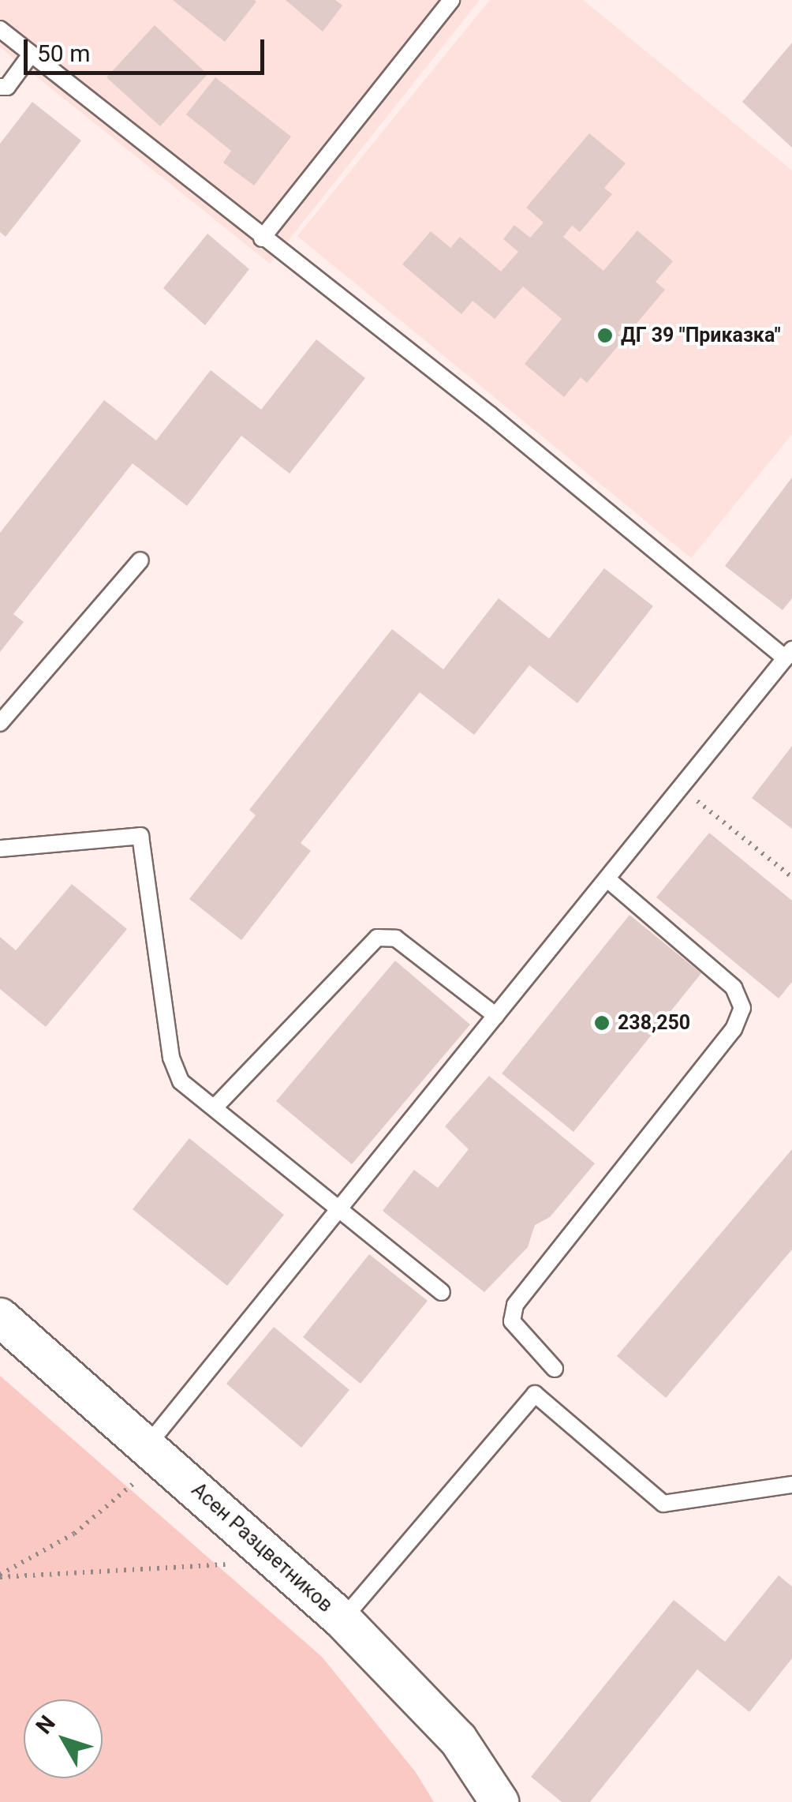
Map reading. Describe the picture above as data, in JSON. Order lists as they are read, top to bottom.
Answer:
{
  "streets": {
    "street": ["Асен Разцветников"]
  },
  "places": ["ДГ 39 \"Приказка\"", "238,250"],
  "scale_bar": "50 m",
  "north": "top left"
}
